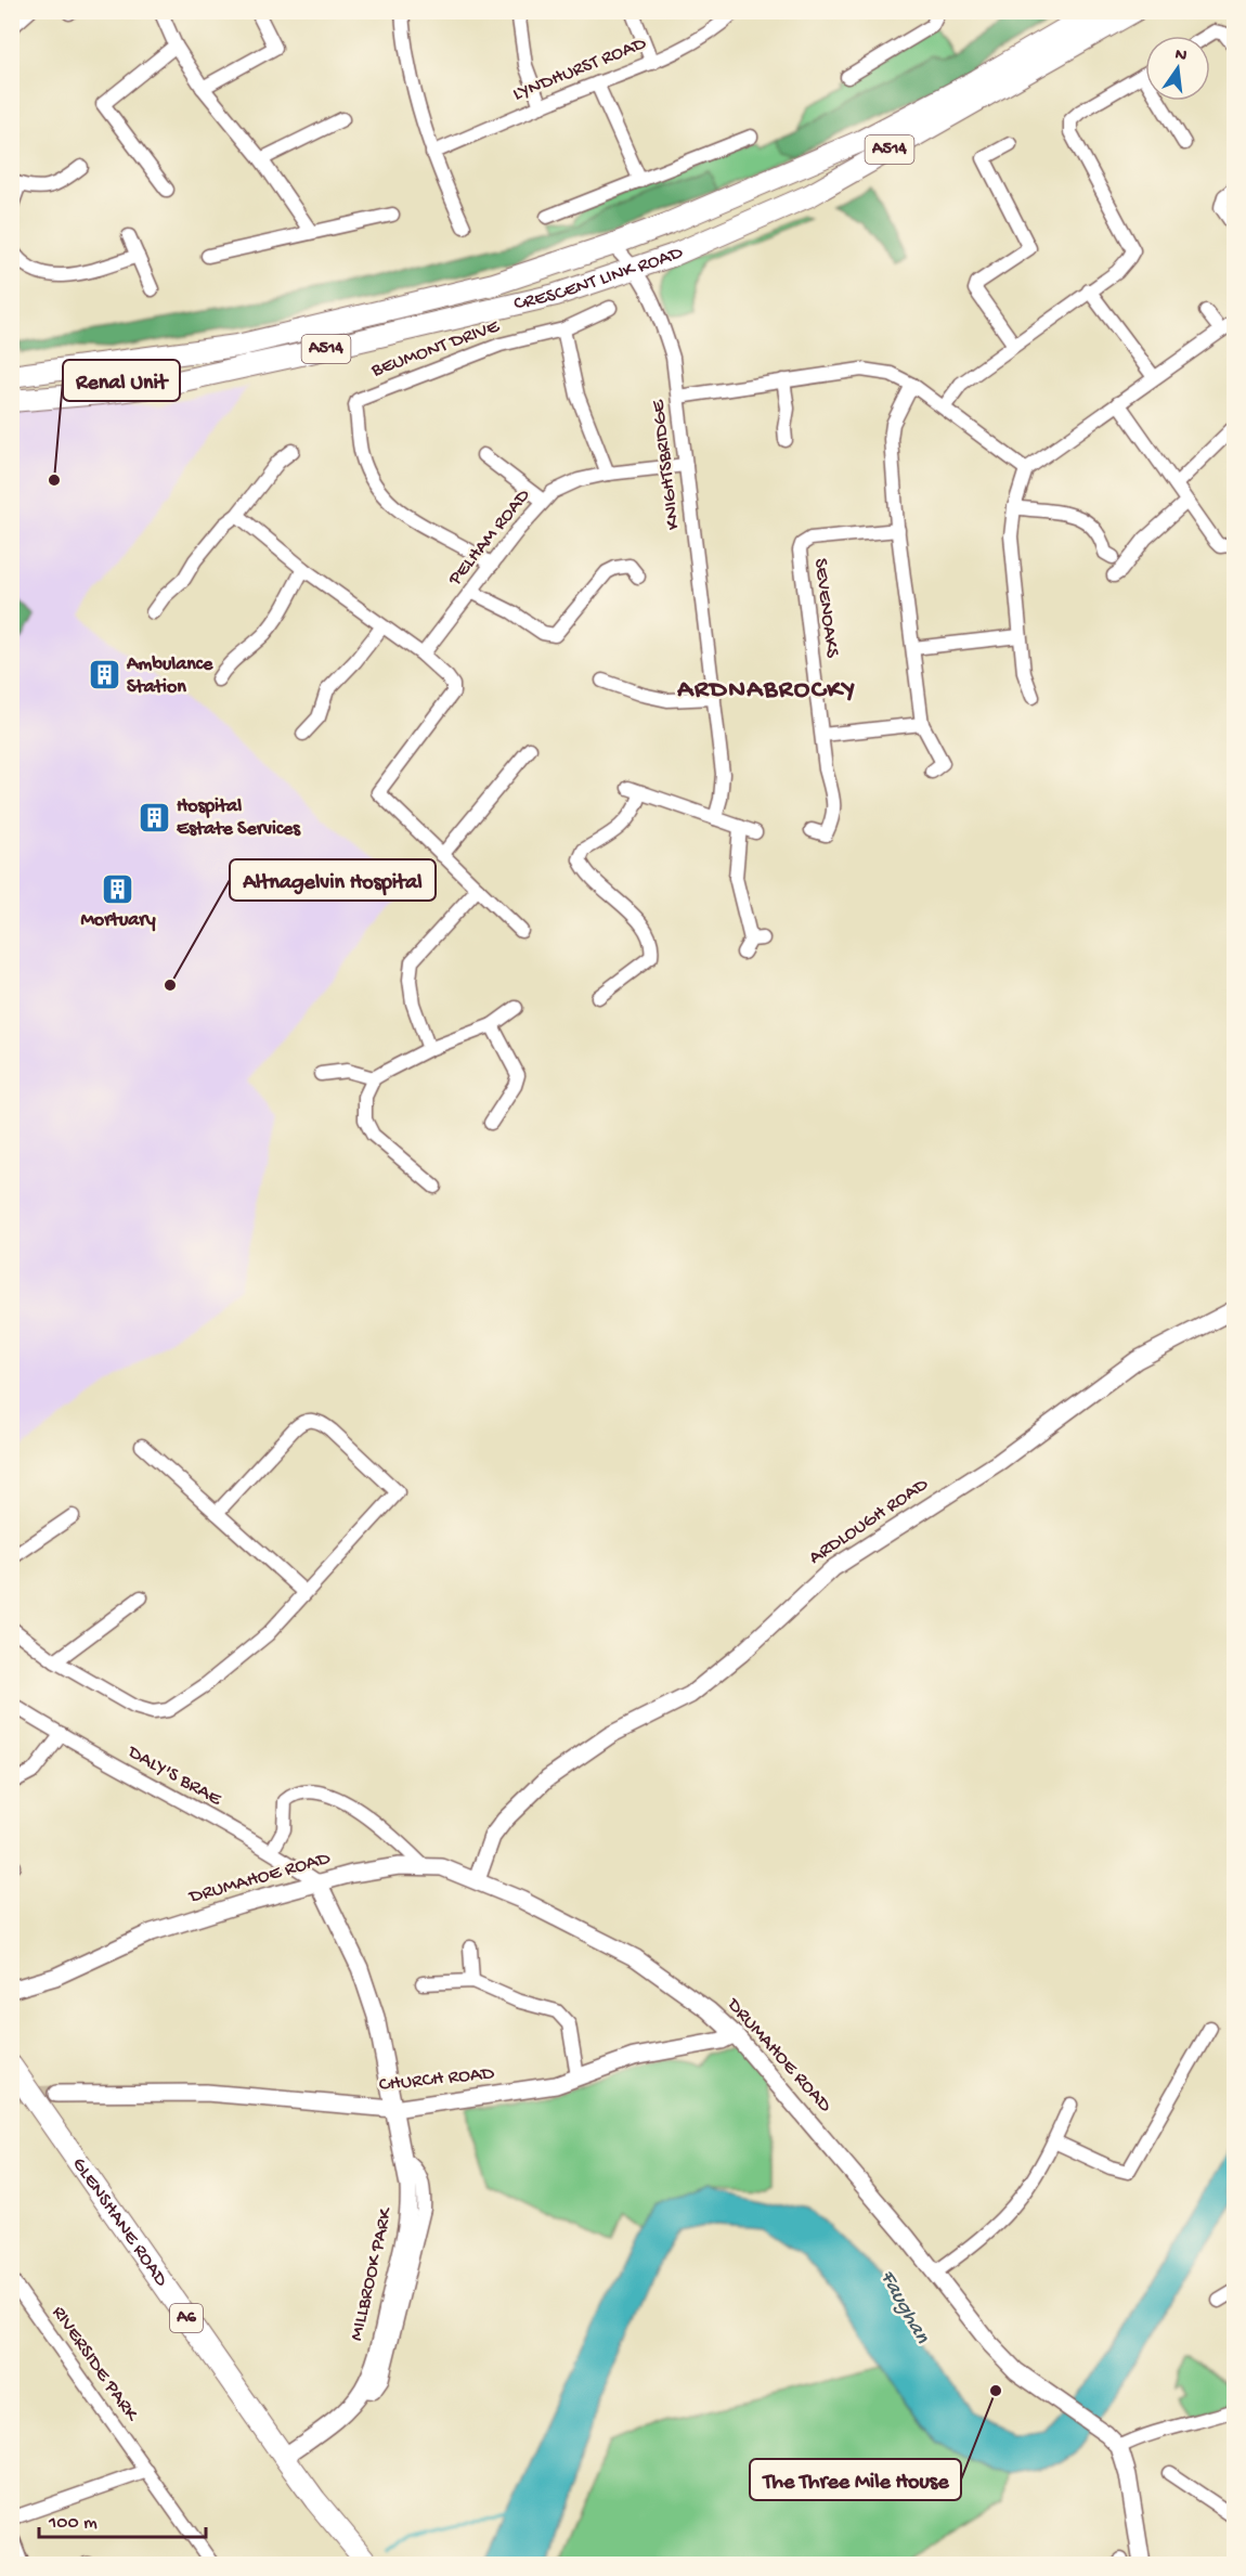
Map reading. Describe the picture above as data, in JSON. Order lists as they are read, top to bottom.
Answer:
{
  "streets": {
    "highway": [
      "A514",
      "CRESCENT LINK ROAD",
      "GLENSHANE ROAD",
      "A6"
    ],
    "street": [
      "LYNDHURST ROAD",
      "BEUMONT DRIVE",
      "KNIGHTSBRIDGE",
      "PELHAM ROAD",
      "SEVENOAKS",
      "ARDLOUGH ROAD",
      "DALY'S BRAE",
      "DRUMAHOE ROAD",
      "CHURCH ROAD",
      "MILLBROOK PARK",
      "RIVERSIDE PARK"
    ]
  },
  "crossings": [
    ["CRESCENT LINK ROAD", "KNIGHTSBRIDGE"],
    ["BEUMONT DRIVE", "PELHAM ROAD"],
    ["KNIGHTSBRIDGE", "PELHAM ROAD"],
    ["ARDLOUGH ROAD", "DRUMAHOE ROAD"],
    ["DALY'S BRAE", "DRUMAHOE ROAD"],
    ["DALY'S BRAE", "MILLBROOK PARK"],
    ["DRUMAHOE ROAD", "CHURCH ROAD"],
    ["DRUMAHOE ROAD", "MILLBROOK PARK"],
    ["CHURCH ROAD", "MILLBROOK PARK"],
    ["GLENSHANE ROAD", "MILLBROOK PARK"]
  ],
  "districts": ["ARDNABROCKY"],
  "water": ["Faughan"],
  "places": {
    "other": ["Renal Unit", "Altnagelvin Hospital", "The Three Mile House"],
    "building": ["Ambulance Station", "Hospital Estate Services", "Mortuary"]
  },
  "scale_bar": "100 m",
  "north": "top"
}
